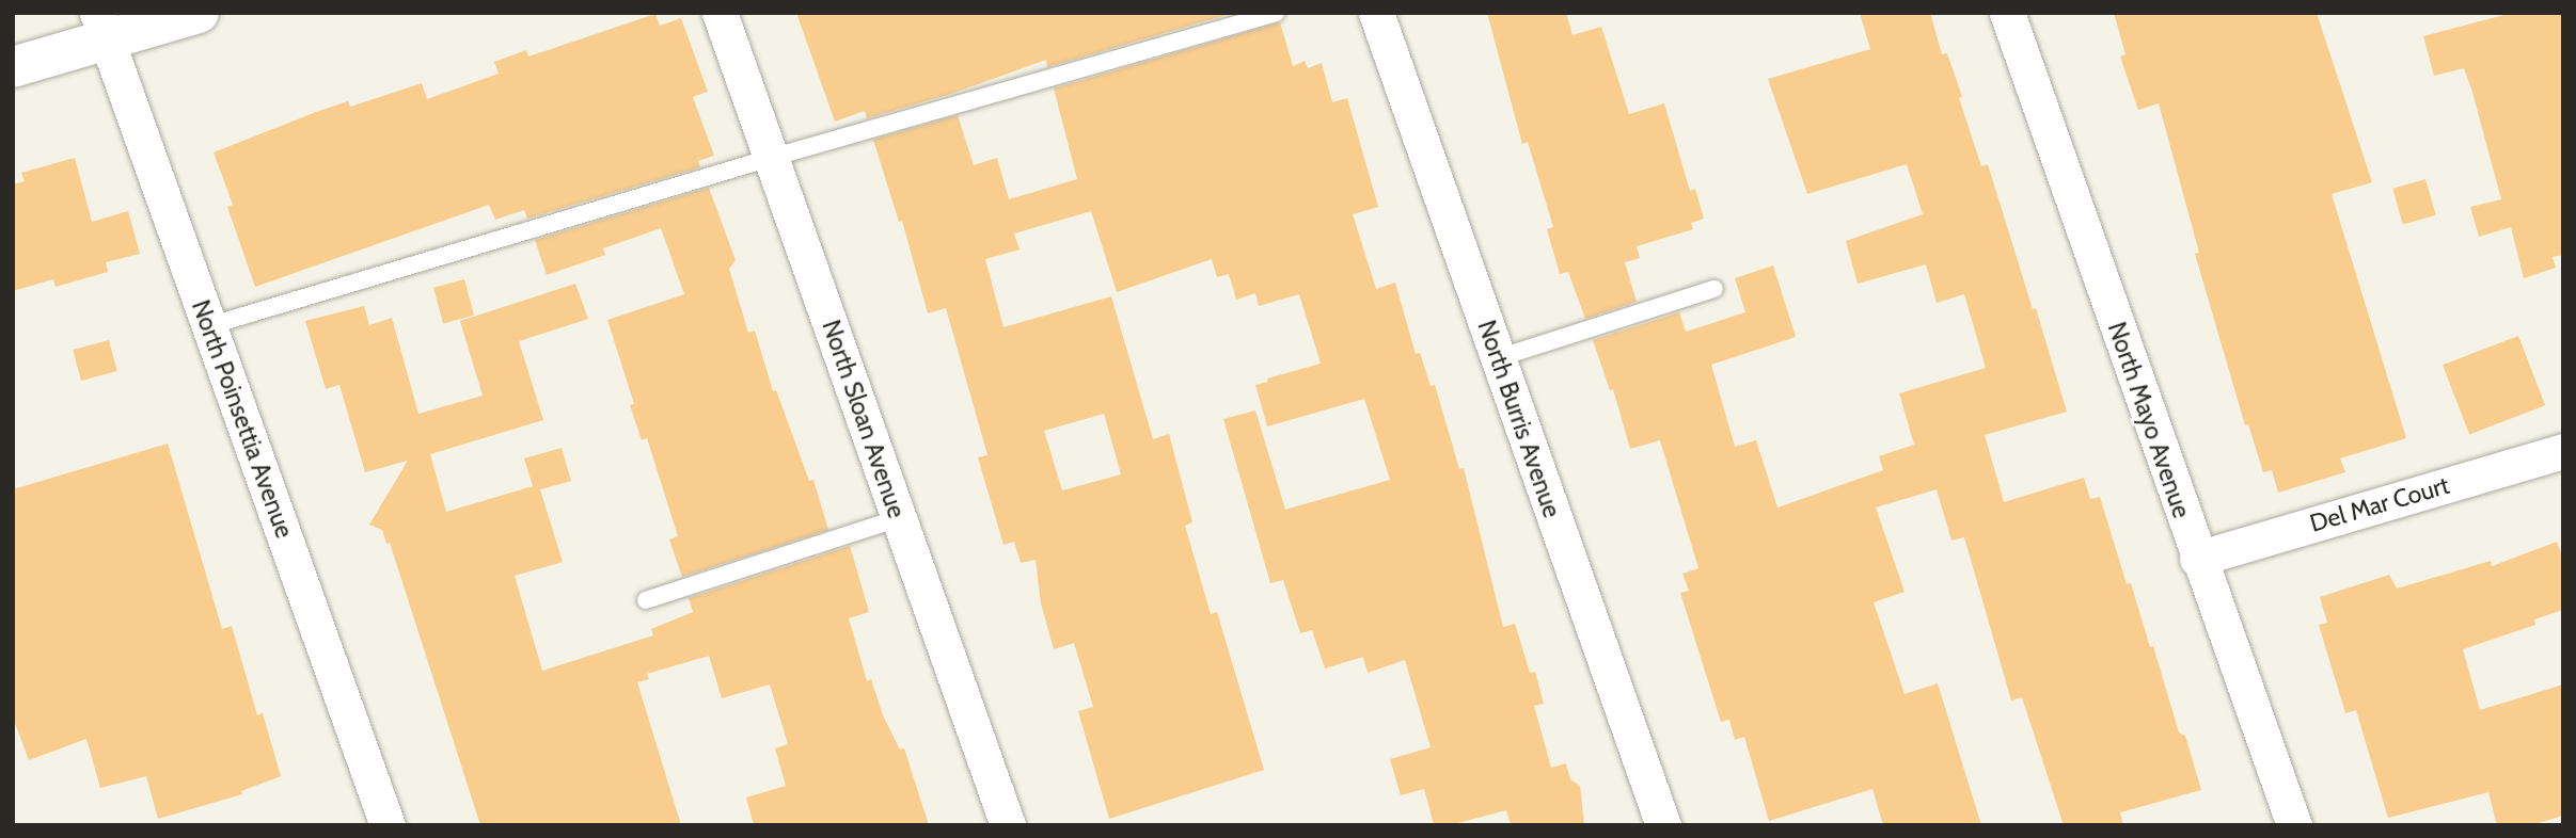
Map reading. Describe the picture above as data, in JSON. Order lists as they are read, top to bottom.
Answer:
{
  "streets": {
    "street": [
      "North Poinsettia Avenue",
      "North Sloan Avenue",
      "North Burris Avenue",
      "North Mayo Avenue",
      "Del Mar Court"
    ]
  },
  "crossings": [
    ["North Mayo Avenue", "Del Mar Court"]
  ]
}
